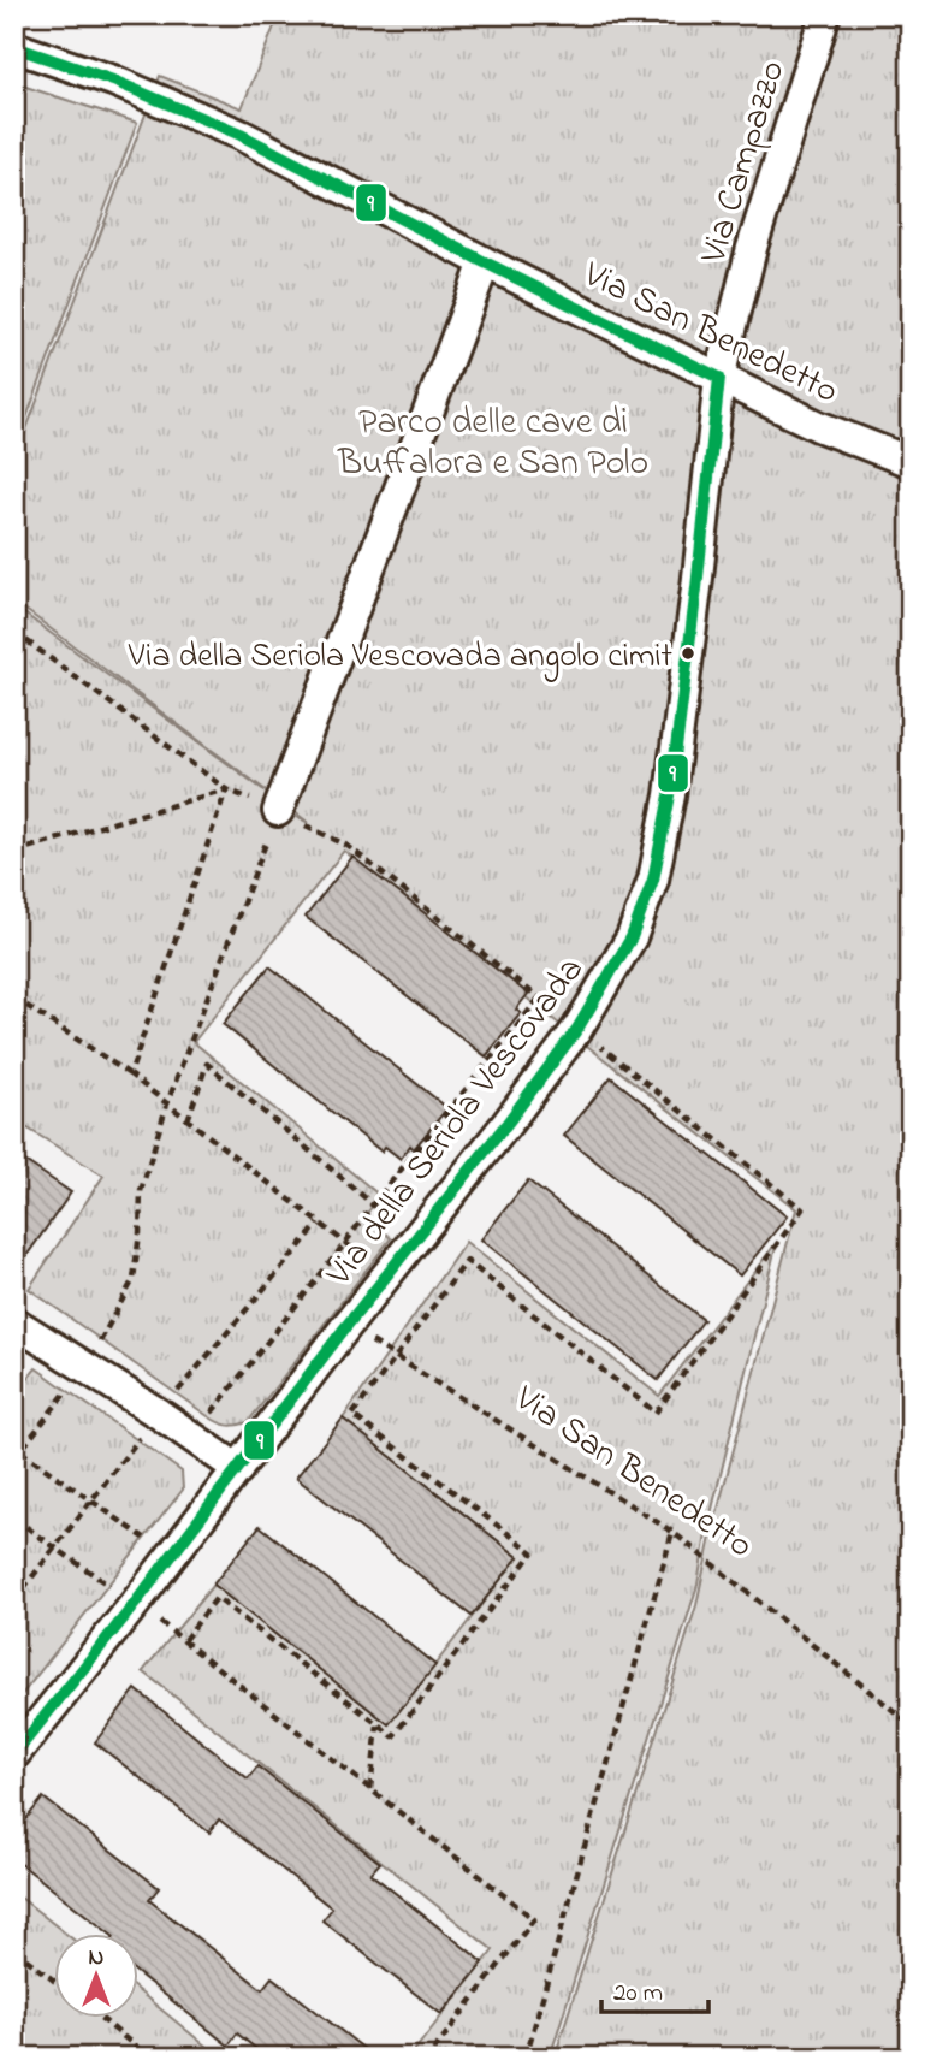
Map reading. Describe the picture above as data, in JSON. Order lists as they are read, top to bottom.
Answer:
{
  "streets": {
    "street": ["Via Campazzo", "Via San Benedetto", "Via della Seriola Vescovada"]
  },
  "crossings": [
    ["Via Campazzo", "Via San Benedetto"],
    ["Via Campazzo", "Via della Seriola Vescovada"],
    ["Via San Benedetto", "Via della Seriola Vescovada"]
  ],
  "parks": ["Parco delle cave di Buffalora e San Polo"],
  "places": ["Via della Seriola Vescovada angolo cimit"],
  "lines": ["transit line 9"],
  "scale_bar": "20 m",
  "north": "top"
}
